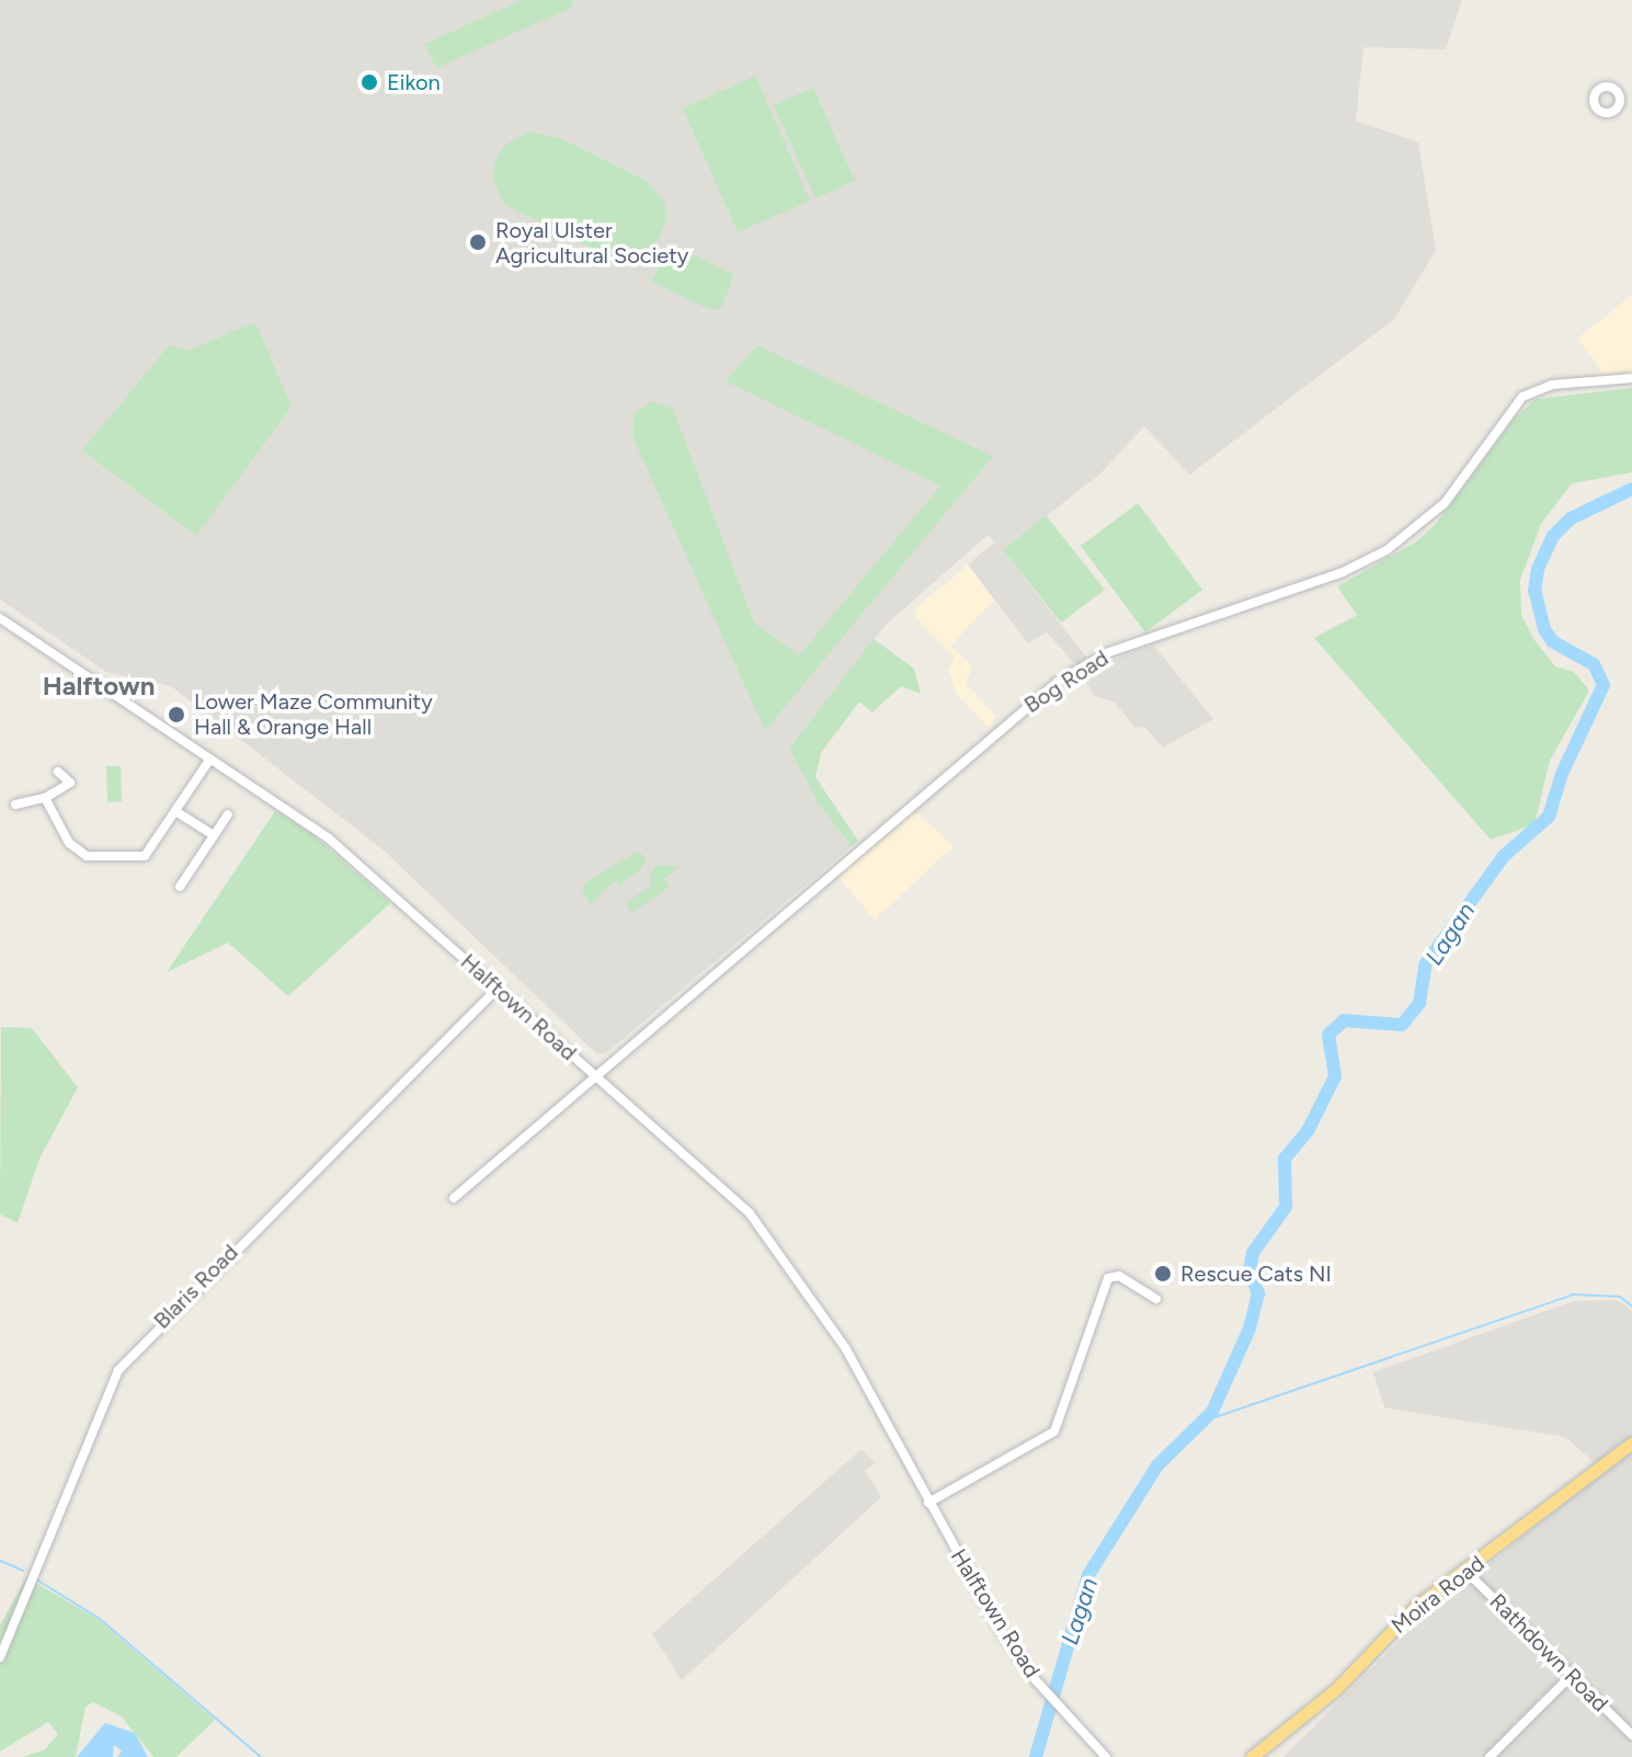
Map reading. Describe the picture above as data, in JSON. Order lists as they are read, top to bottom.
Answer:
{
  "streets": {
    "highway": ["Moira Road"],
    "street": [
      "Bog Road",
      "Halftown Road",
      "Blaris Road",
      "Rathdown Road"
    ]
  },
  "crossings": [
    ["Bog Road", "Halftown Road"],
    ["Halftown Road", "Blaris Road"],
    ["Moira Road", "Rathdown Road"]
  ],
  "districts": ["Halftown"],
  "water": ["Lagan"],
  "places": [
    "Eikon",
    "Royal Ulster Agricultural Society",
    "Lower Maze Community Hall & Orange Hall",
    "Rescue Cats NI"
  ]
}
